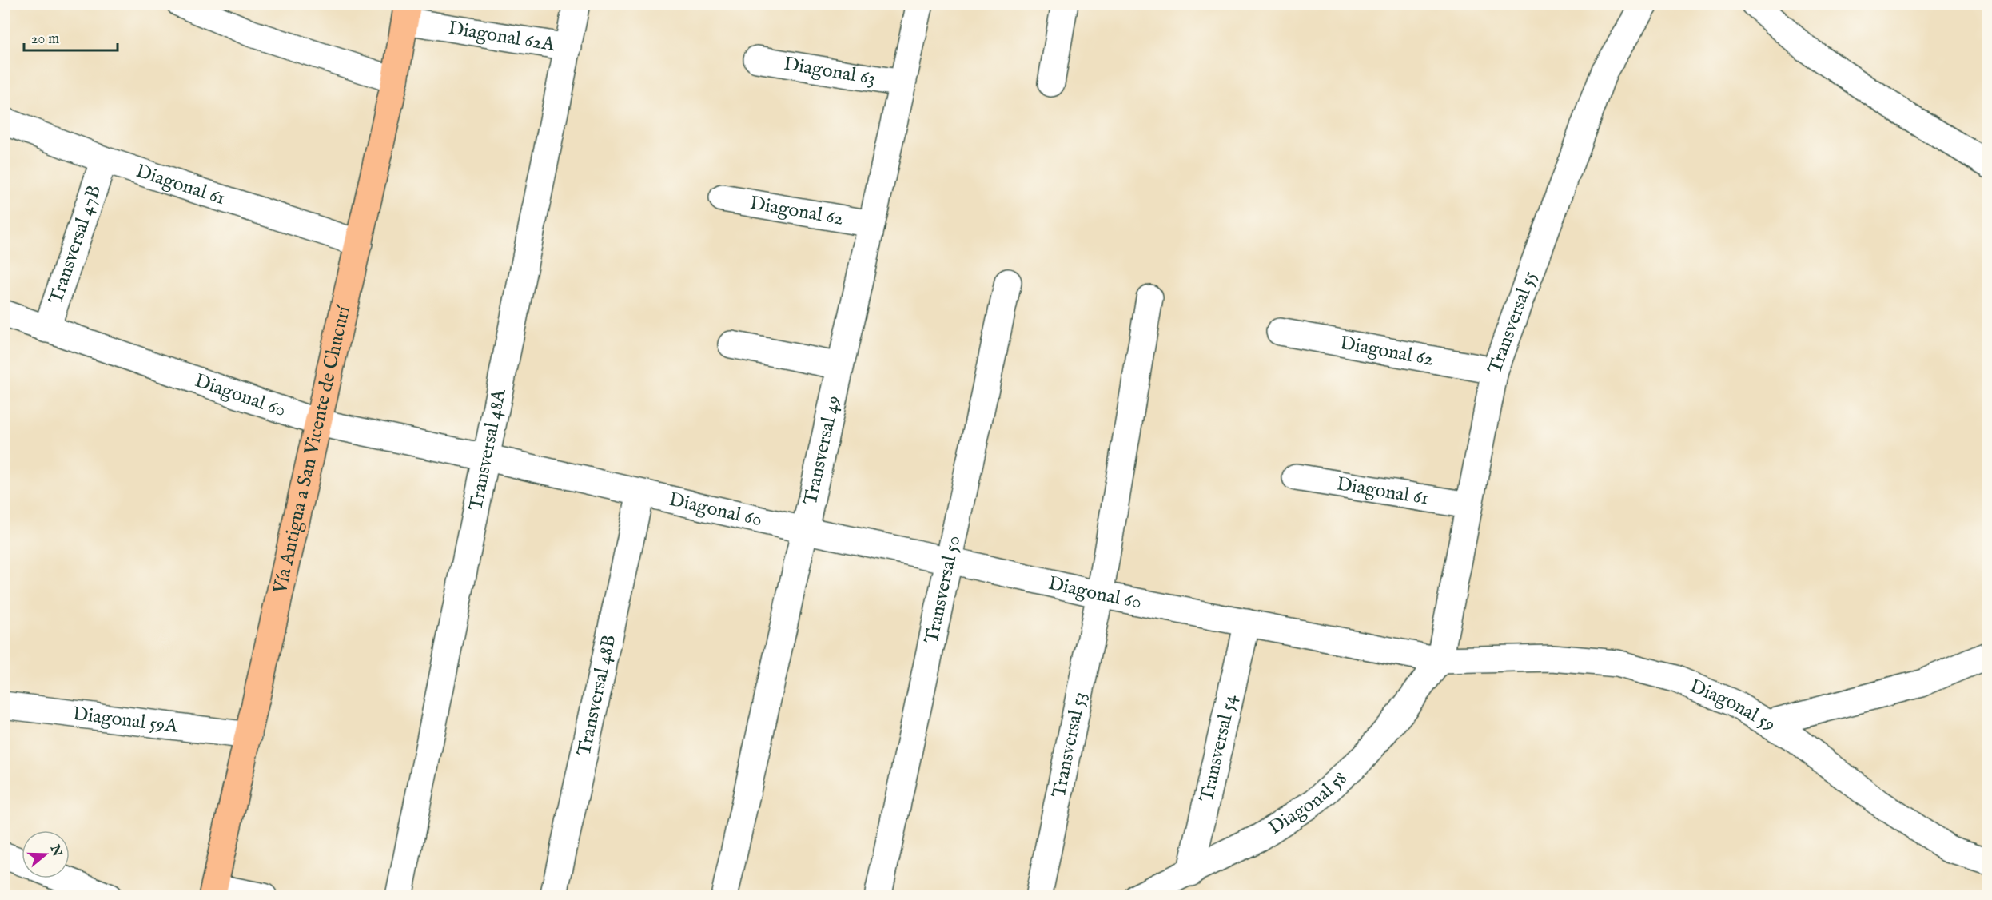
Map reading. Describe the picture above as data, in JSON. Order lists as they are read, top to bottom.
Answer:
{
  "streets": {
    "main road": ["Vía Antigua a San Vicente de Chucurí"],
    "street": [
      "Diagonal 62A",
      "Diagonal 63",
      "Diagonal 61",
      "Diagonal 62",
      "Transversal 47B",
      "Transversal 55",
      "Diagonal 60",
      "Transversal 48A",
      "Transversal 49",
      "Transversal 50",
      "Transversal 48B",
      "Diagonal 59",
      "Diagonal 59A",
      "Transversal 53",
      "Transversal 54",
      "Diagonal 58"
    ]
  },
  "crossings": [
    ["Diagonal 62A", "Transversal 48A"],
    ["Diagonal 62A", "Vía Antigua a San Vicente de Chucurí"],
    ["Diagonal 63", "Transversal 49"],
    ["Diagonal 61", "Transversal 47B"],
    ["Diagonal 61", "Transversal 55"],
    ["Diagonal 61", "Vía Antigua a San Vicente de Chucurí"],
    ["Diagonal 62", "Transversal 55"],
    ["Diagonal 62", "Transversal 49"],
    ["Transversal 47B", "Diagonal 60"],
    ["Transversal 55", "Diagonal 60"],
    ["Transversal 55", "Diagonal 59"],
    ["Transversal 55", "Diagonal 58"],
    ["Diagonal 60", "Transversal 48A"],
    ["Diagonal 60", "Transversal 49"],
    ["Diagonal 60", "Vía Antigua a San Vicente de Chucurí"],
    ["Diagonal 60", "Transversal 50"],
    ["Diagonal 60", "Transversal 48B"],
    ["Diagonal 60", "Diagonal 59"],
    ["Diagonal 60", "Transversal 53"],
    ["Diagonal 60", "Transversal 54"],
    ["Diagonal 60", "Diagonal 58"],
    ["Vía Antigua a San Vicente de Chucurí", "Diagonal 59A"],
    ["Diagonal 59", "Diagonal 58"],
    ["Transversal 54", "Diagonal 58"]
  ],
  "scale_bar": "20 m",
  "north": "right"
}
